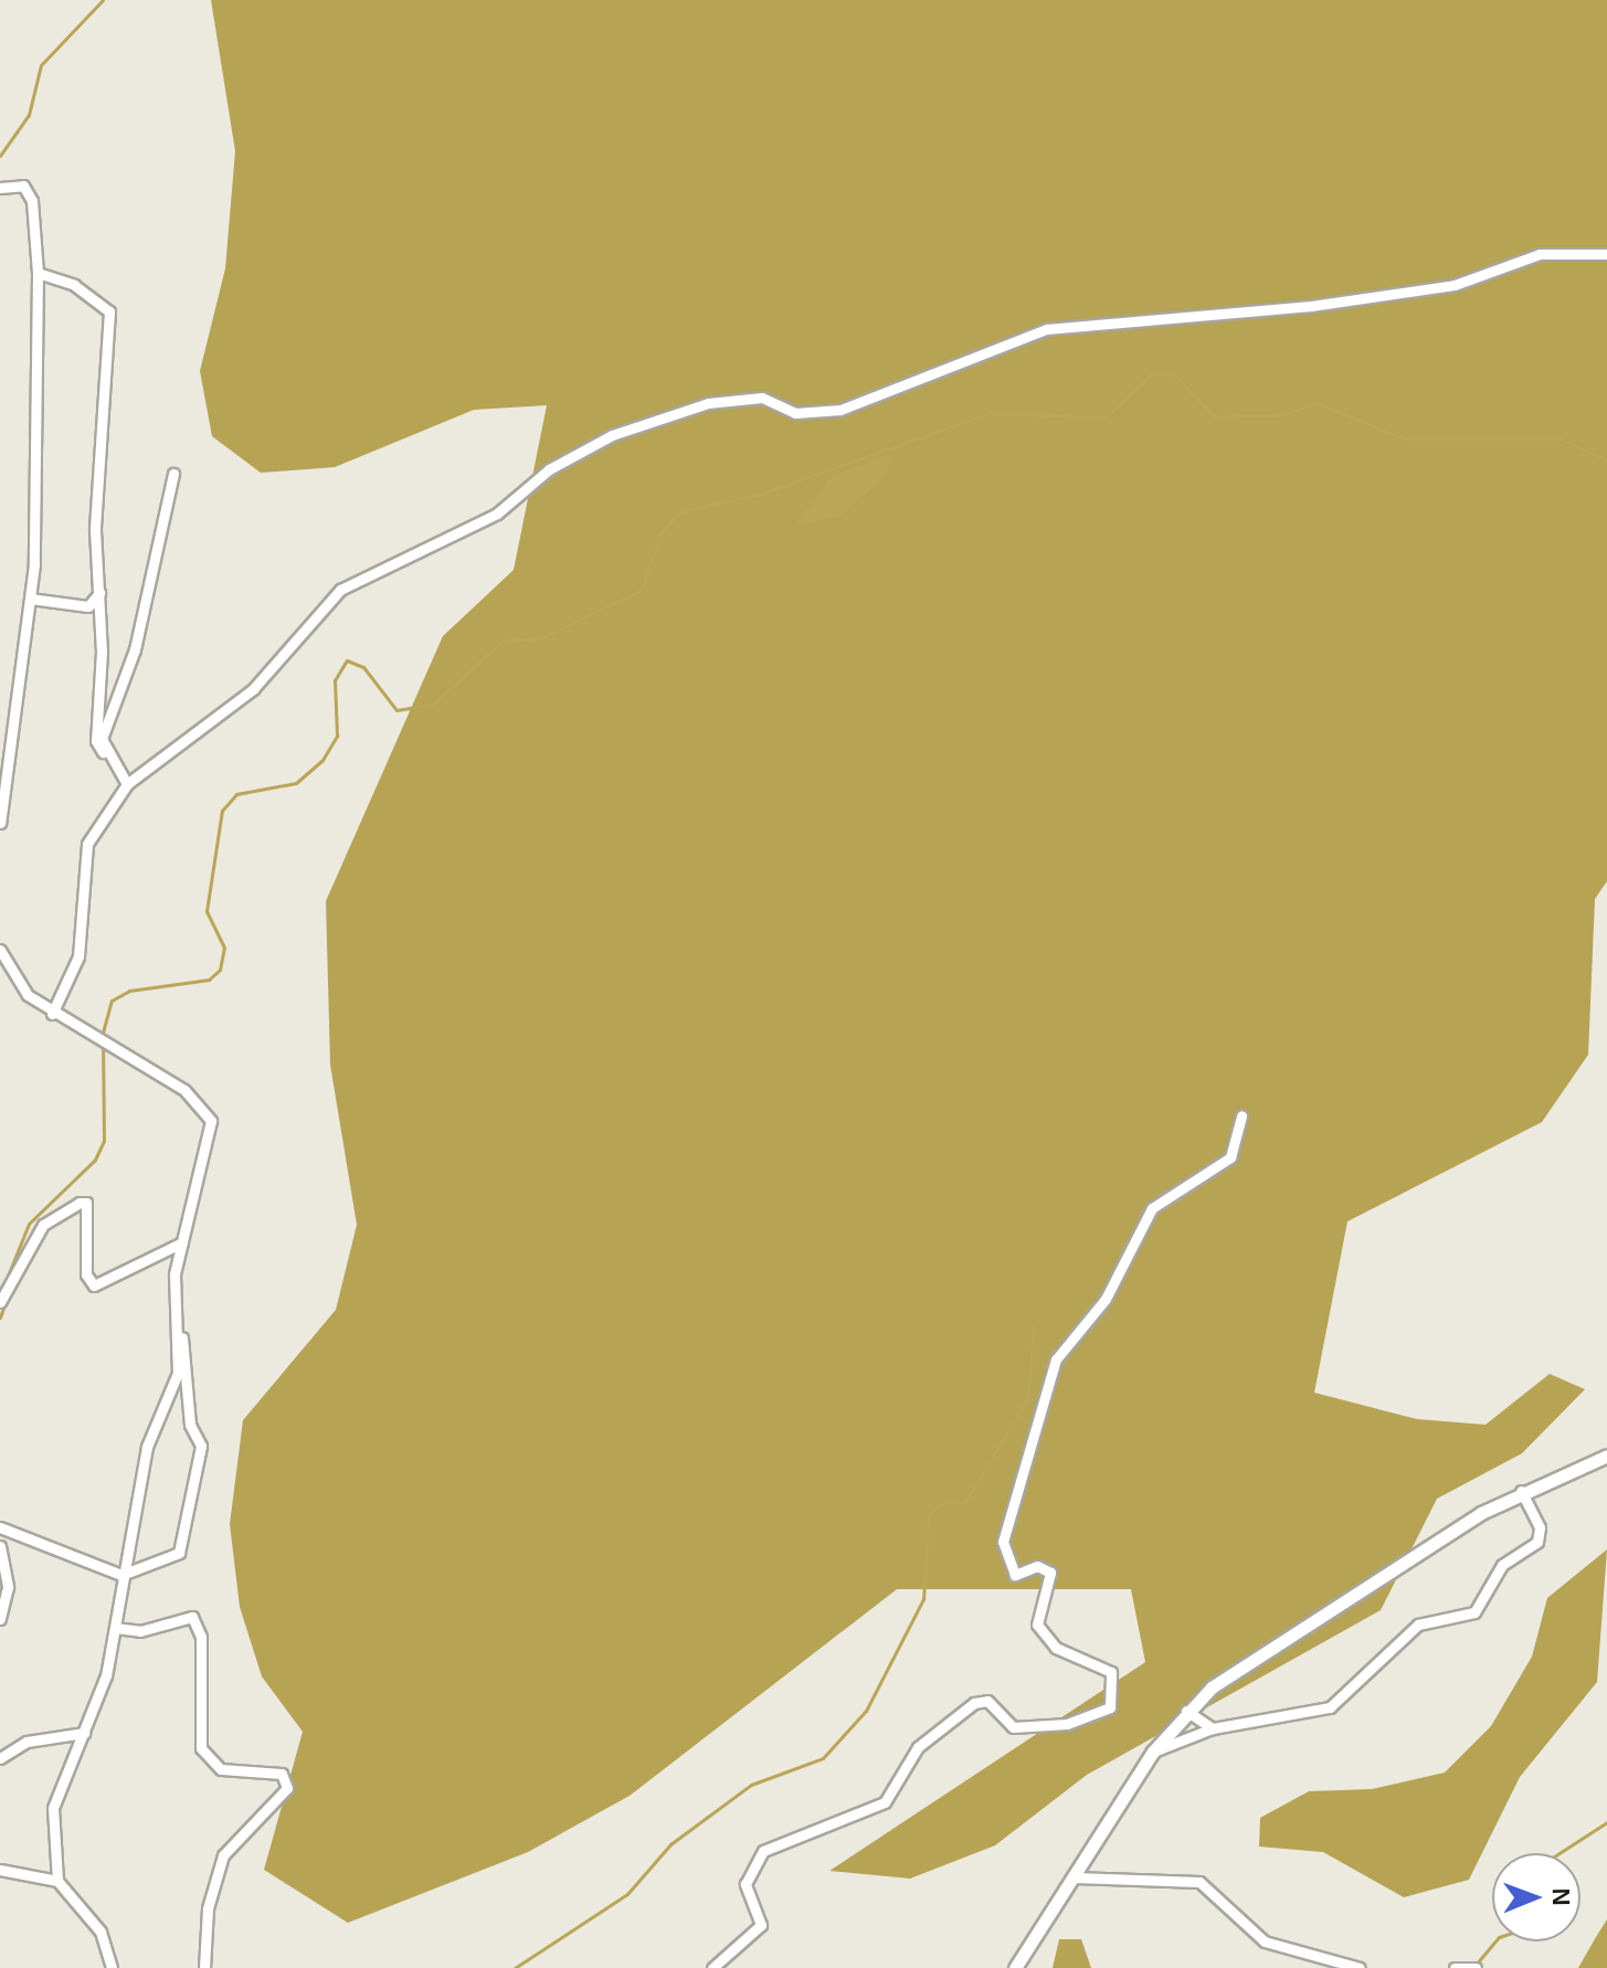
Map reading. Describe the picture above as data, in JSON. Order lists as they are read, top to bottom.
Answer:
{
  "north": "right"
}
